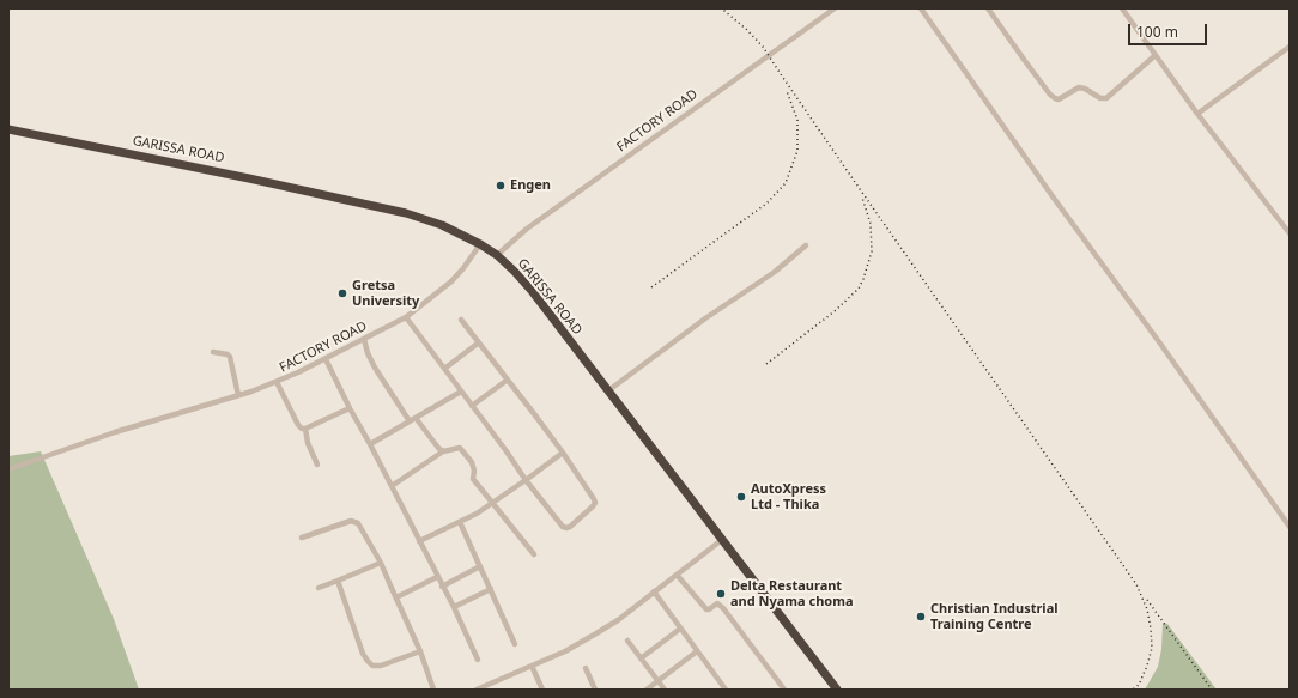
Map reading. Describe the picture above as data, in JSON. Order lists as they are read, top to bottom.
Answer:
{
  "streets": {
    "highway": ["GARISSA ROAD"],
    "street": ["FACTORY ROAD"]
  },
  "crossings": [
    ["FACTORY ROAD", "GARISSA ROAD"]
  ],
  "places": [
    "Engen",
    "Gretsa University",
    "AutoXpress Ltd - Thika",
    "Delta Restaurant and Nyama choma",
    "Christian Industrial Training Centre"
  ],
  "scale_bar": "100 m"
}
